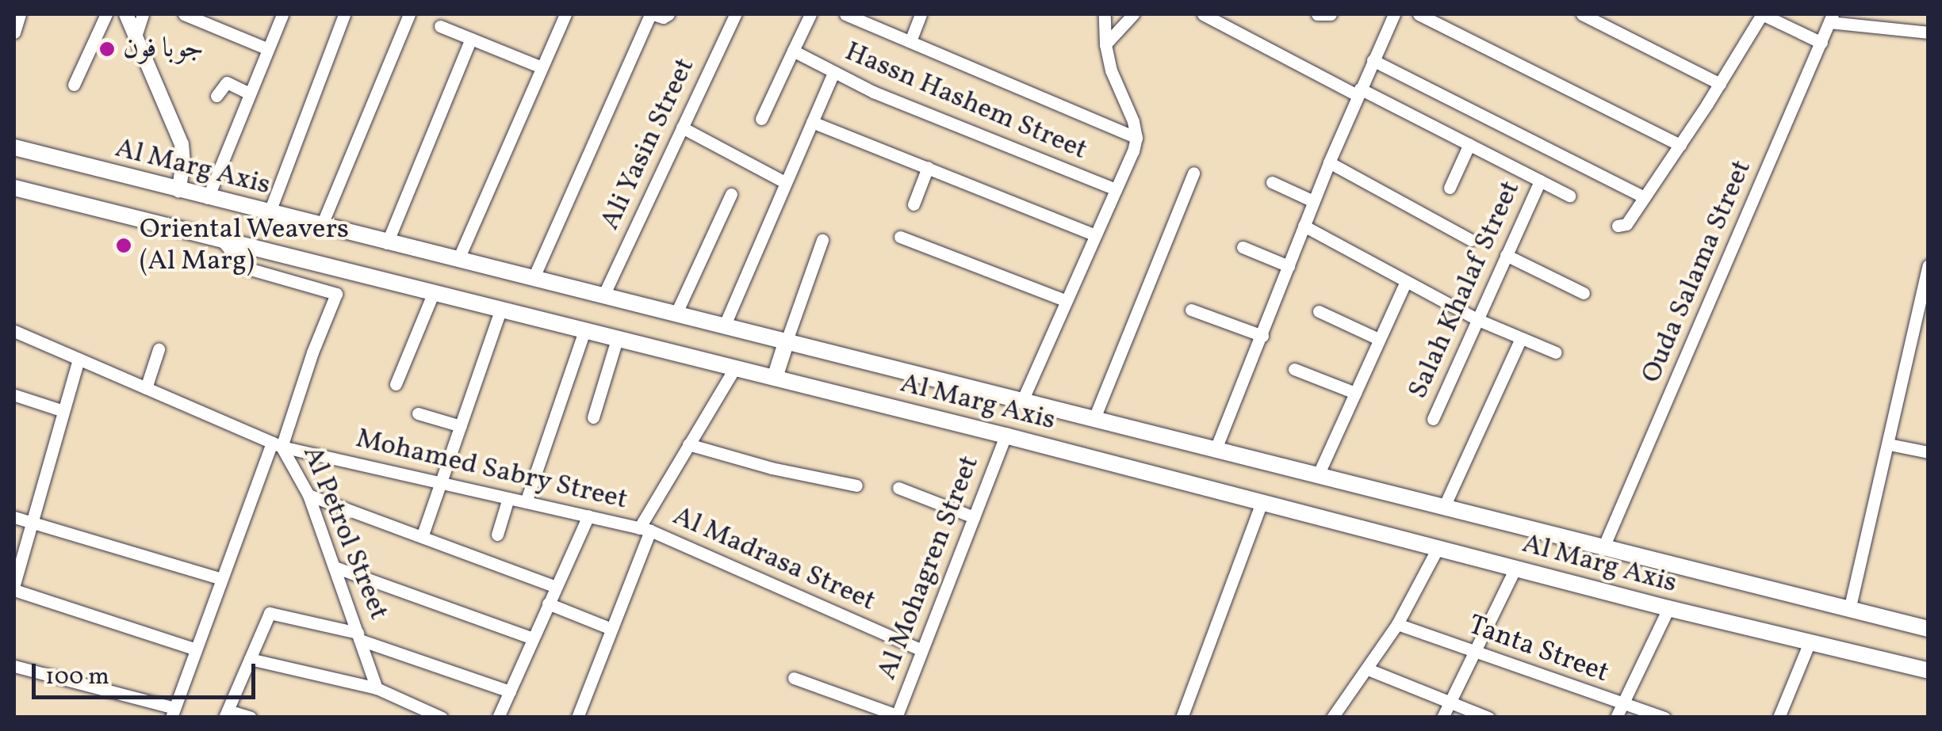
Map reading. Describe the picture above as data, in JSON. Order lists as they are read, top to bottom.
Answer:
{
  "streets": {
    "main road": ["Al Marg Axis"],
    "street": [
      "Hassn Hashem Street",
      "Ali Yasin Street",
      "Ouda Salama Street",
      "Salah Khalaf Street",
      "Mohamed Sabry Street",
      "Al Petrol Street",
      "Al Madrasa Street",
      "Al Mohagren Street",
      "Tanta Street"
    ]
  },
  "crossings": [
    ["Ali Yasin Street", "Al Marg Axis"],
    ["Al Marg Axis", "Ouda Salama Street"],
    ["Al Marg Axis", "Al Petrol Street"],
    ["Al Marg Axis", "Al Mohagren Street"],
    ["Mohamed Sabry Street", "Al Petrol Street"],
    ["Mohamed Sabry Street", "Al Madrasa Street"],
    ["Al Madrasa Street", "Al Mohagren Street"]
  ],
  "places": ["جوبا فون", "Oriental Weavers (Al Marg)"],
  "scale_bar": "100 m"
}
